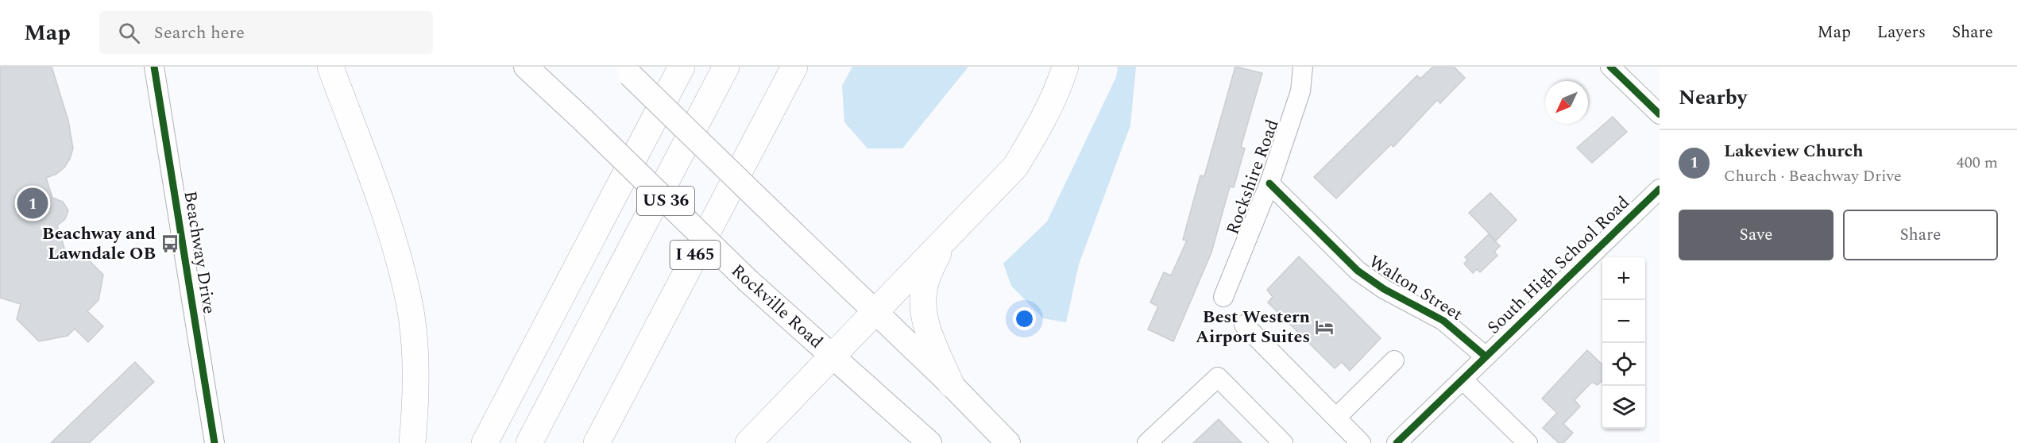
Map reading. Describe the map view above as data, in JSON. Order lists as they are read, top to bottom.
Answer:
{
  "streets": {
    "highway": ["I 465"],
    "main road": ["US 36", "Rockville Road"],
    "street": [
      "Rockshire Road",
      "Beachway Drive",
      "South High School Road",
      "Walton Street"
    ]
  },
  "crossings": [
    ["Rockshire Road", "Walton Street"],
    ["South High School Road", "Walton Street"]
  ],
  "places": {
    "bus stop": ["Beachway and Lawndale OB"],
    "hotel": ["Best Western Airport Suites"]
  },
  "north": "bottom left",
  "page": {
    "header": "Map",
    "search": "Search here",
    "nav": ["Map", "Layers", "Share"],
    "heading": "Nearby",
    "list": [
      {
        "mark": "1",
        "name": "Lakeview Church",
        "note": "Church · Beachway Drive",
        "value": "400 m"
      }
    ],
    "pins": "1",
    "buttons": ["Save", "Share"],
    "map_buttons": ["+", "−"]
  }
}
